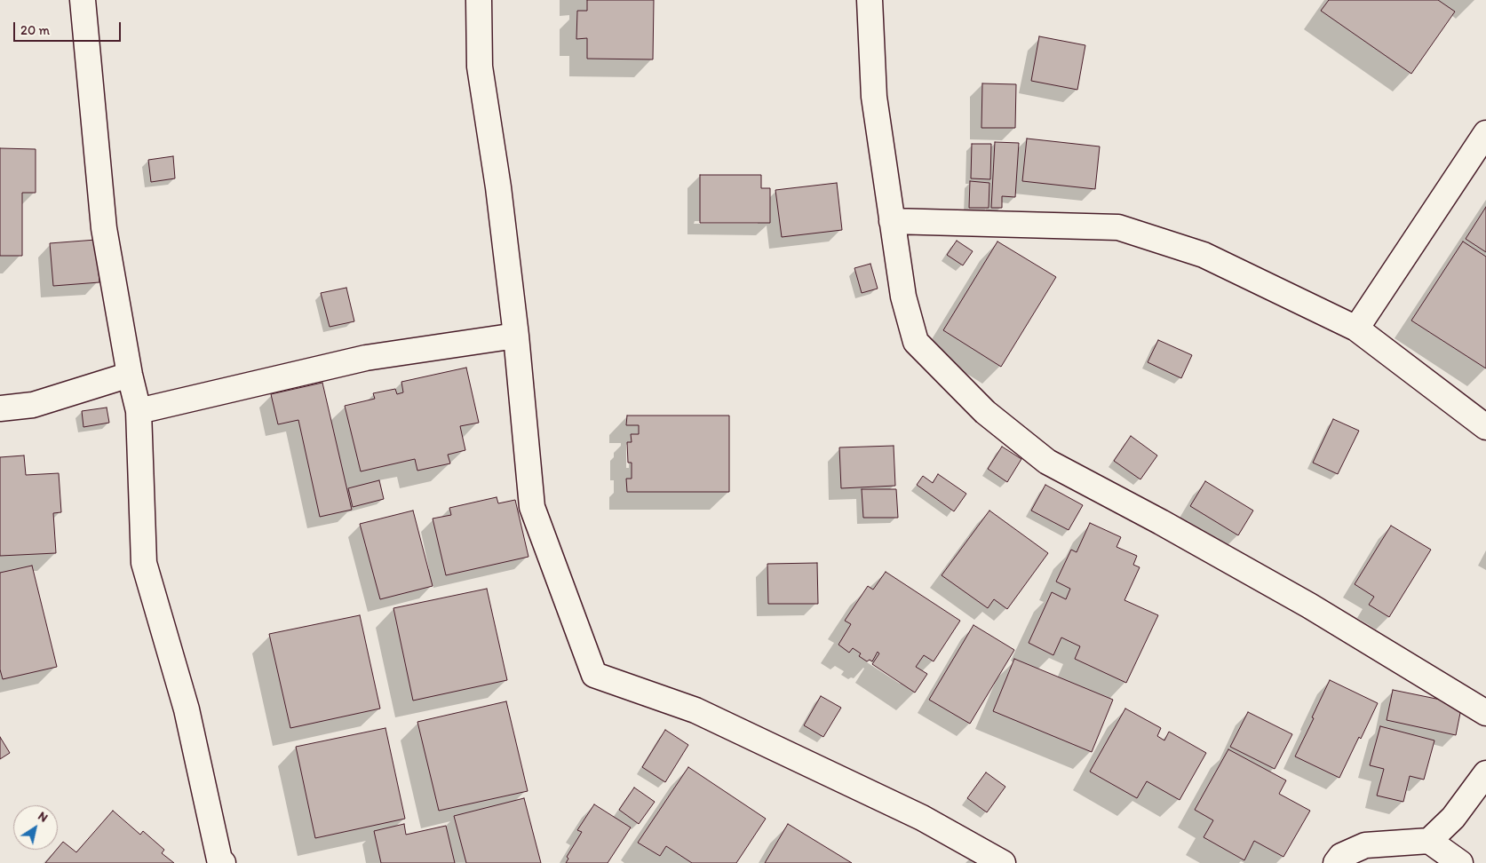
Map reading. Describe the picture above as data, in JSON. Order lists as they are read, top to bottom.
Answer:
{
  "scale_bar": "20 m",
  "north": "top right"
}
